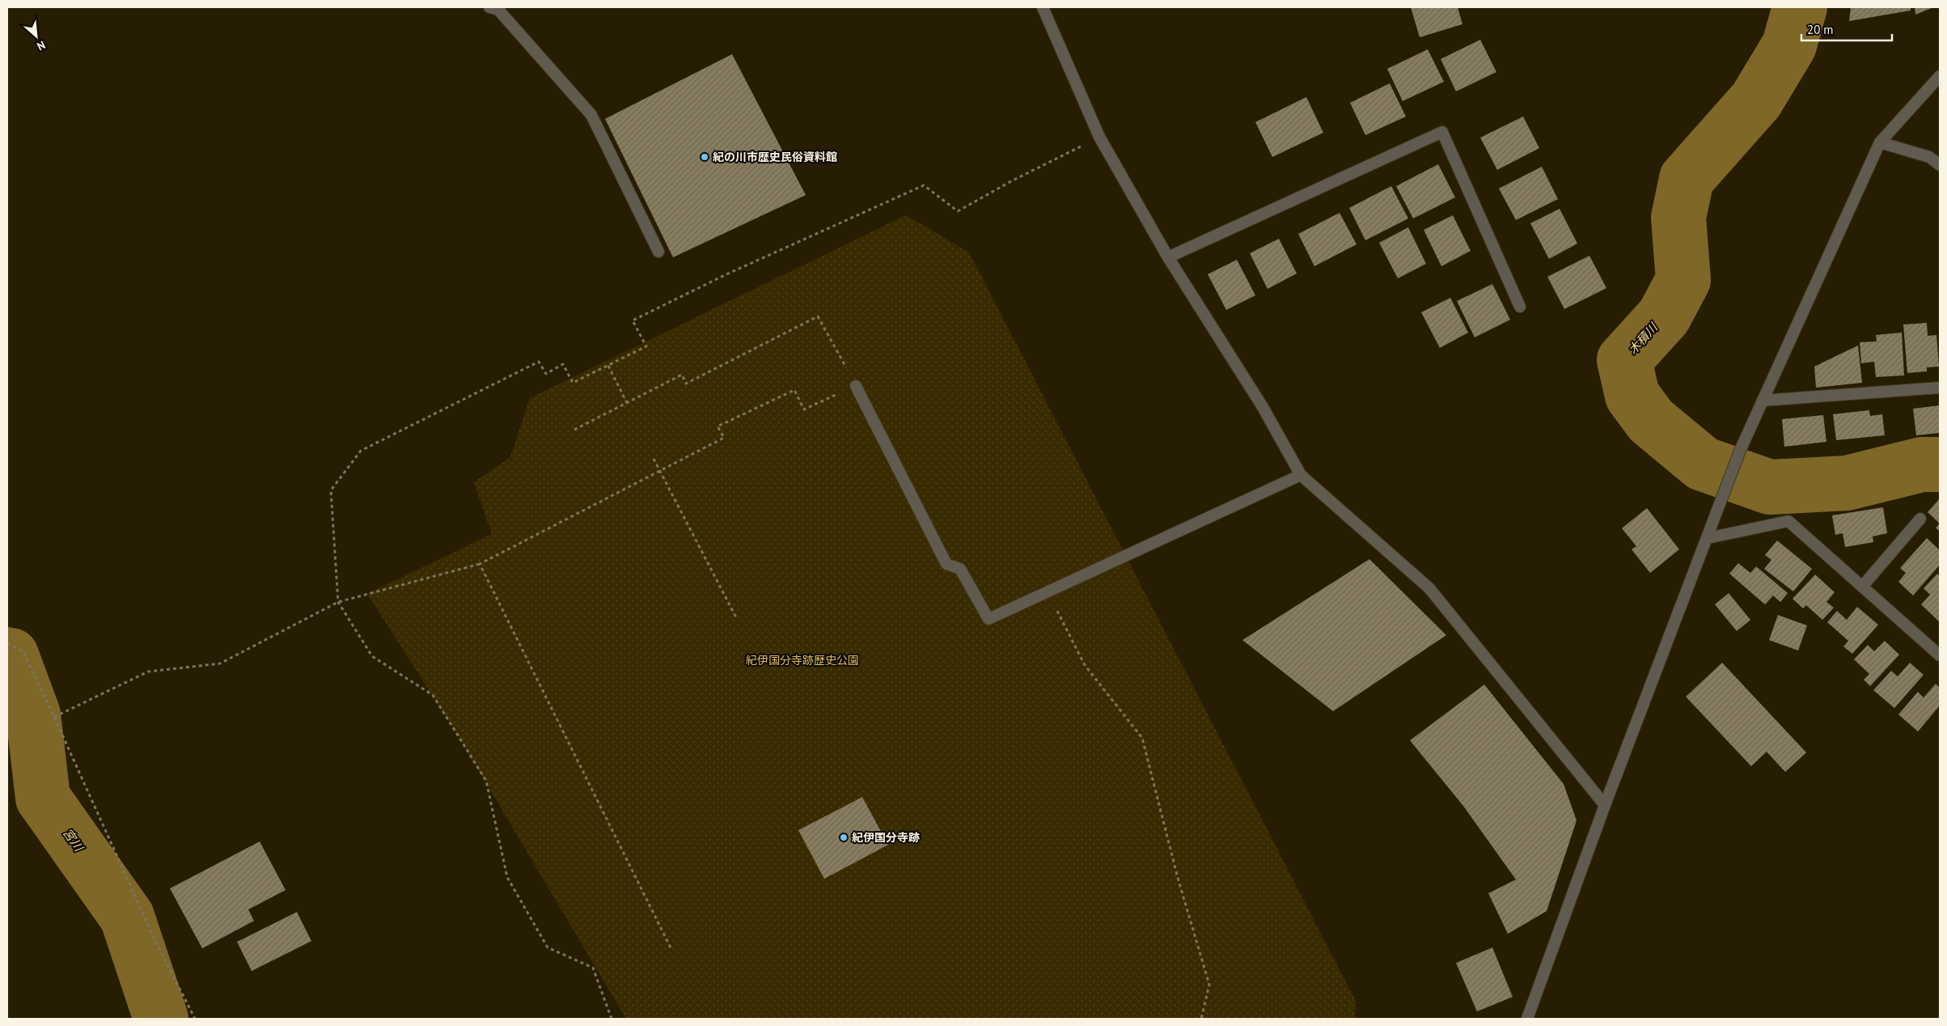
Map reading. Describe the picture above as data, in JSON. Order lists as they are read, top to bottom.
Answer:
{
  "water": ["木積川", "宮川"],
  "parks": ["紀伊国分寺跡歴史公園"],
  "places": ["紀の川市歴史民俗資料館", "紀伊国分寺跡"],
  "scale_bar": "20 m",
  "north": "bottom right"
}
